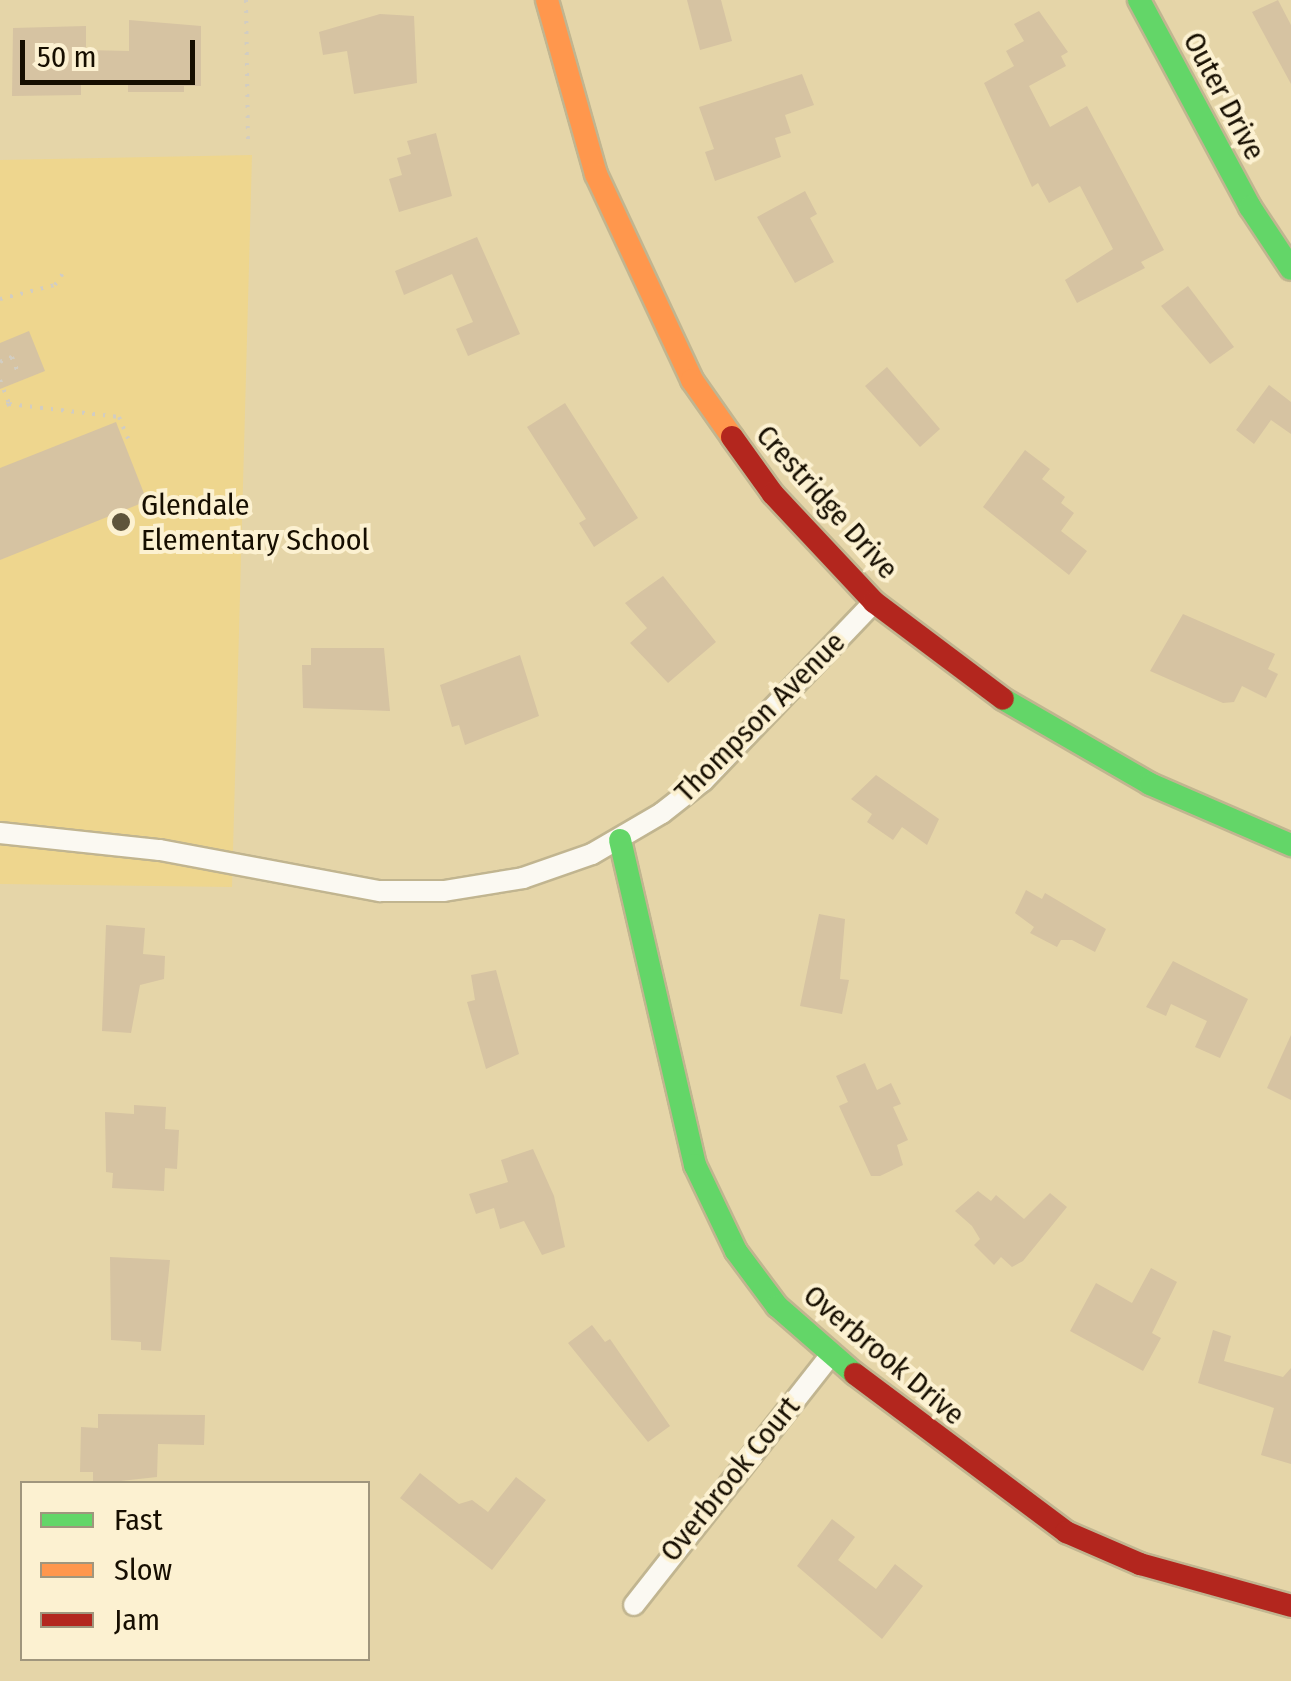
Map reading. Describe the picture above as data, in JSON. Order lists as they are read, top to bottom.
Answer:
{
  "streets": {
    "street": [
      "Outer Drive",
      "Crestridge Drive",
      "Thompson Avenue",
      "Overbrook Drive",
      "Overbrook Court"
    ]
  },
  "crossings": [
    ["Crestridge Drive", "Thompson Avenue"],
    ["Thompson Avenue", "Overbrook Drive"],
    ["Overbrook Drive", "Overbrook Court"]
  ],
  "places": ["Glendale Elementary School"],
  "legend": ["Fast", "Slow", "Jam"],
  "scale_bar": "50 m"
}
